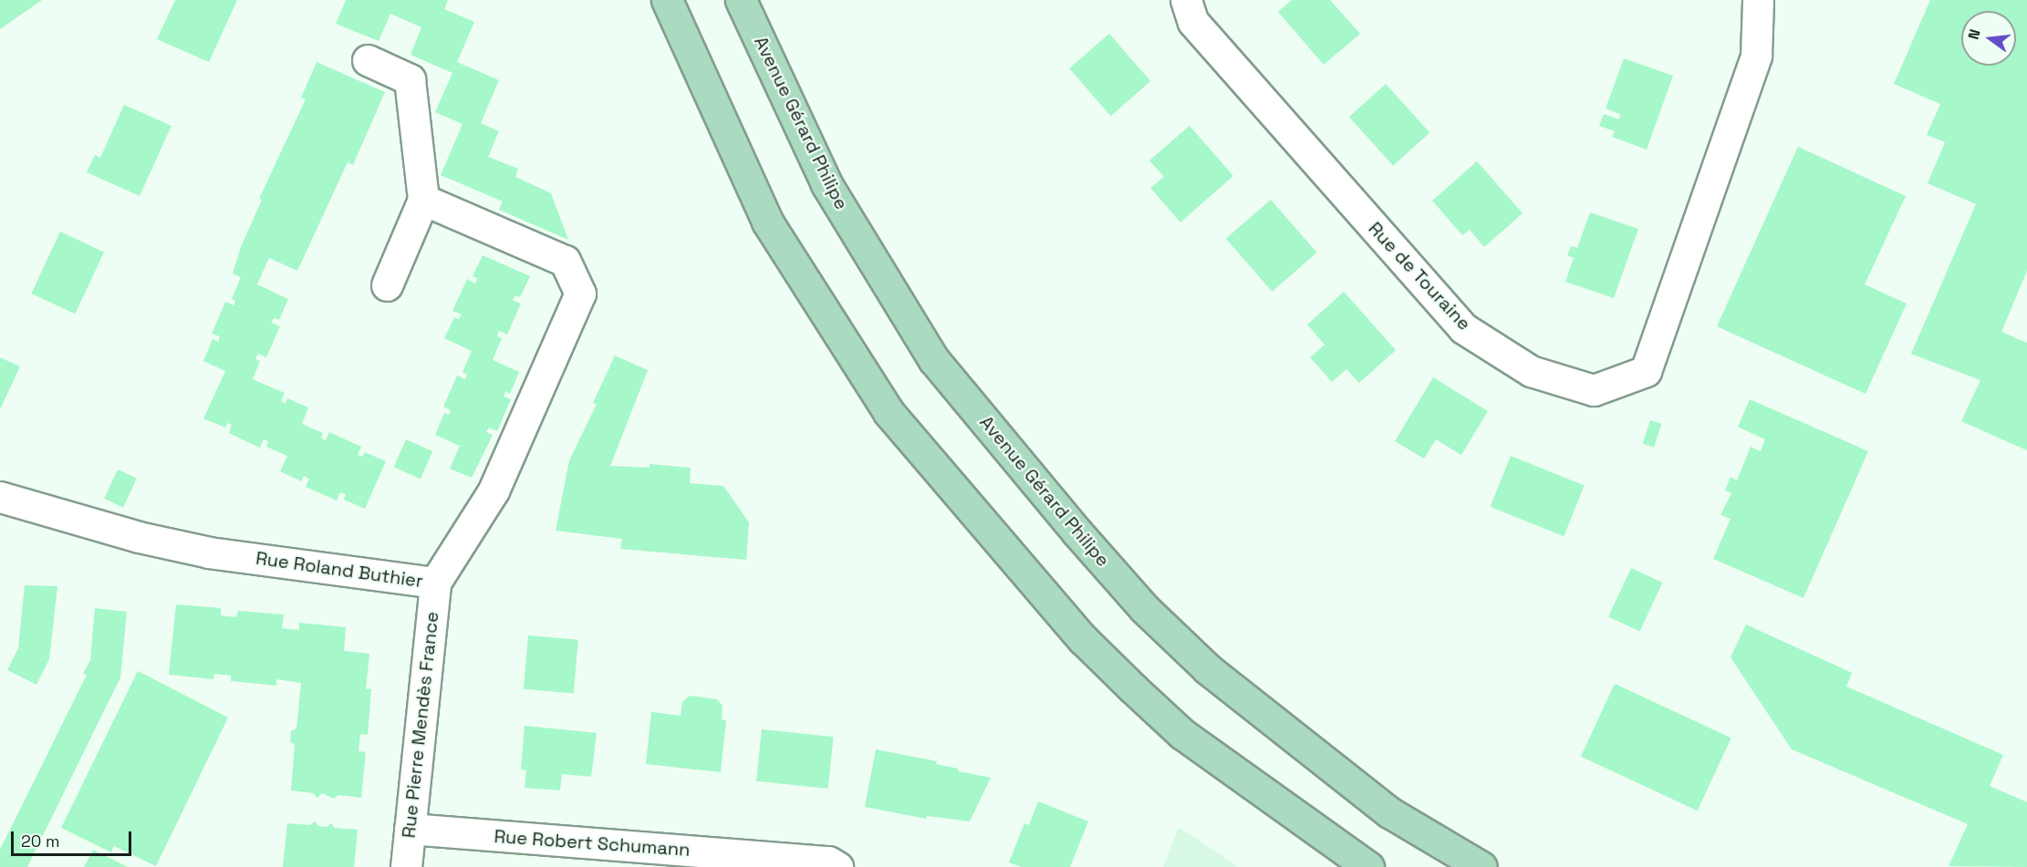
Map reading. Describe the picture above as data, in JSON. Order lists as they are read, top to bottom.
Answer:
{
  "streets": {
    "main road": ["Avenue Gérard Philipe"],
    "street": [
      "Rue de Touraine",
      "Rue Roland Buthier",
      "Rue Pierre Mendès France",
      "Rue Robert Schumann"
    ]
  },
  "crossings": [
    ["Rue Roland Buthier", "Rue Pierre Mendès France"],
    ["Rue Pierre Mendès France", "Rue Robert Schumann"]
  ],
  "scale_bar": "20 m",
  "north": "left"
}
